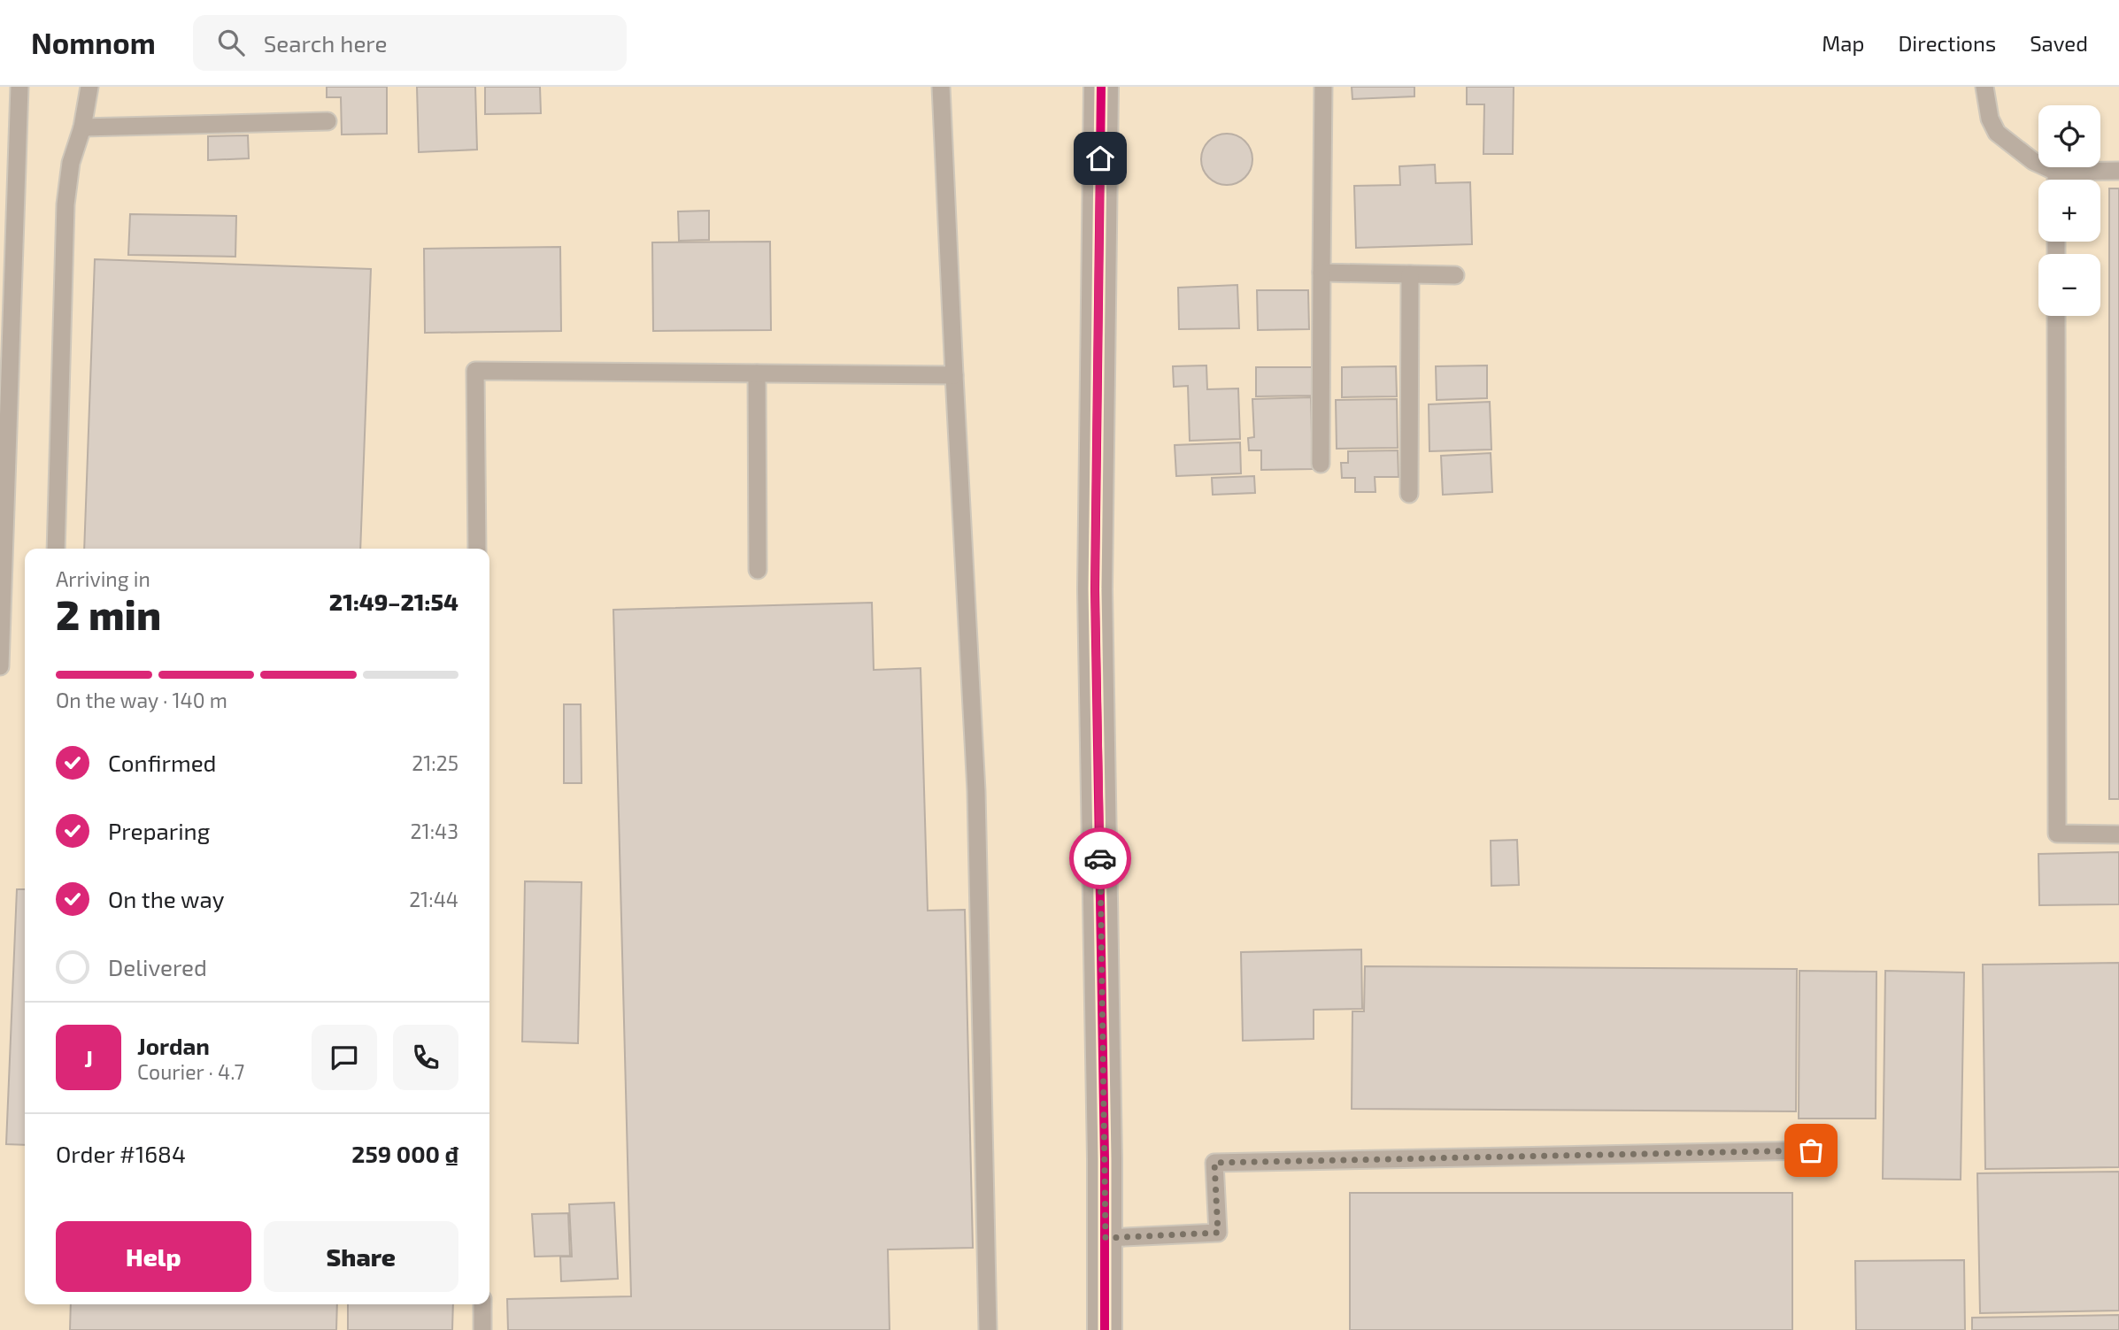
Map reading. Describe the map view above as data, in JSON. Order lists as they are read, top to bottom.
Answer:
{
  "page": {
    "header": "Nomnom",
    "search": "Search here",
    "nav": ["Map", "Directions", "Saved"],
    "map_buttons": ["+", "−"],
    "heading": ["2 min", "Arriving in", "21:49–21:54"],
    "panel": [
      "Jordan",
      "Courier · 4.7",
      "Order #1684",
      "259 000 ₫"
    ],
    "bar": "On the way · 140 m",
    "list": [
      ["Confirmed", "21:25"],
      ["Preparing", "21:43"],
      ["On the way", "21:44"],
      "Delivered"
    ],
    "round": "J",
    "buttons": ["Help", "Share"]
  }
}
